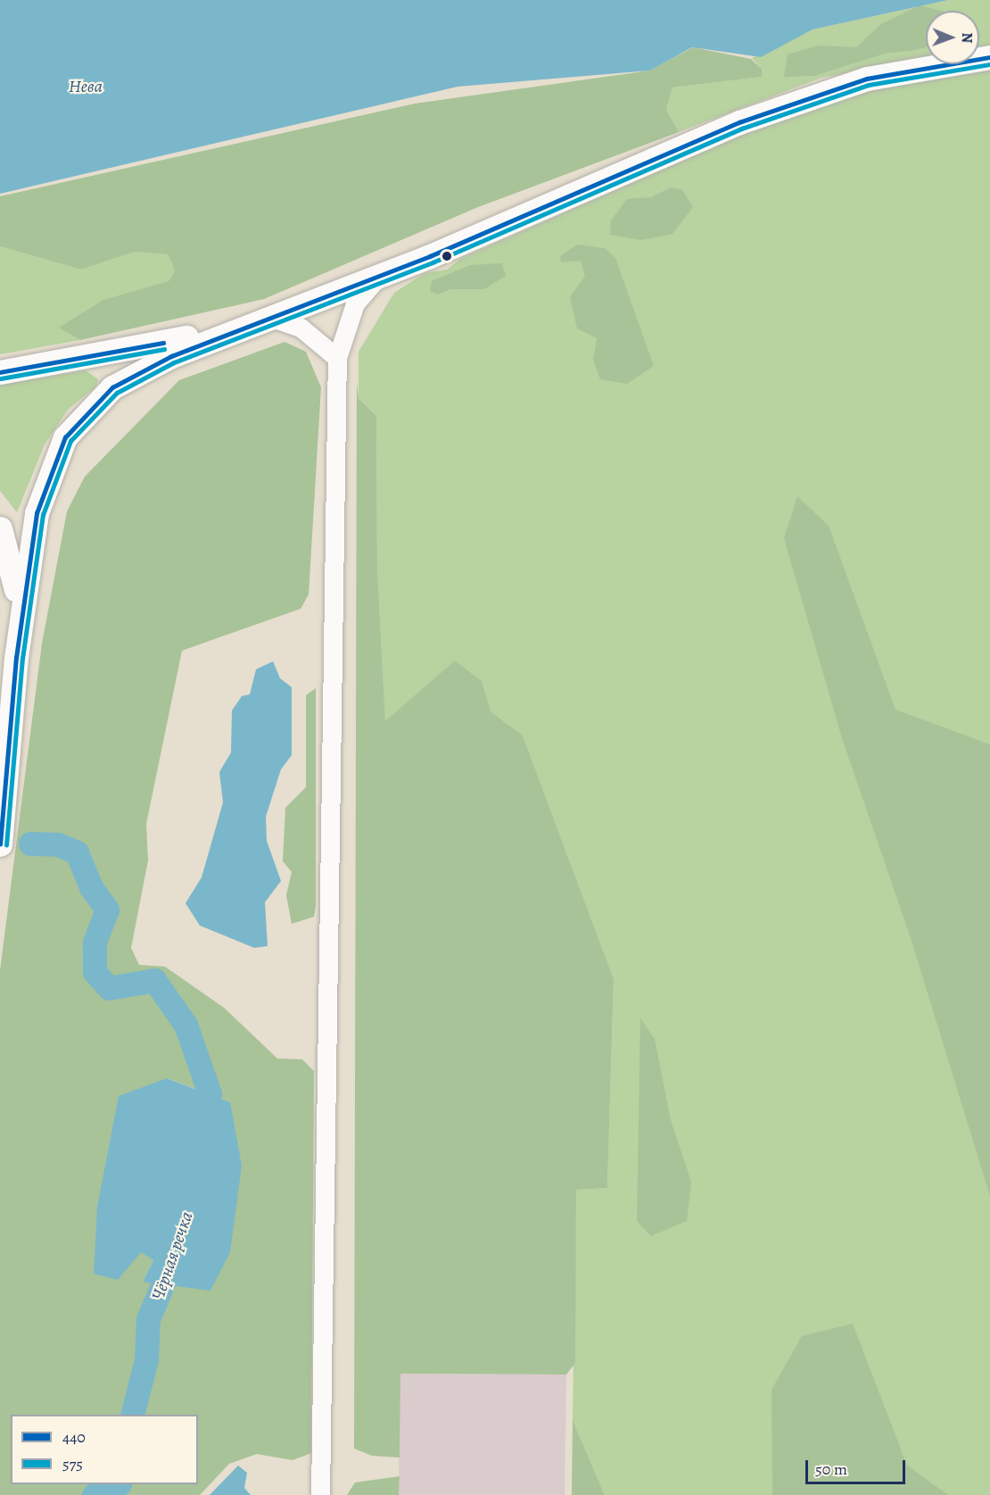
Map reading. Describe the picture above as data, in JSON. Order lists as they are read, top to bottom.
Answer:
{
  "water": ["Нева", "Чёрная речка"],
  "lines": ["transit line 440", "transit line 575"],
  "legend": ["440", "575"],
  "scale_bar": "50 m",
  "north": "right"
}
